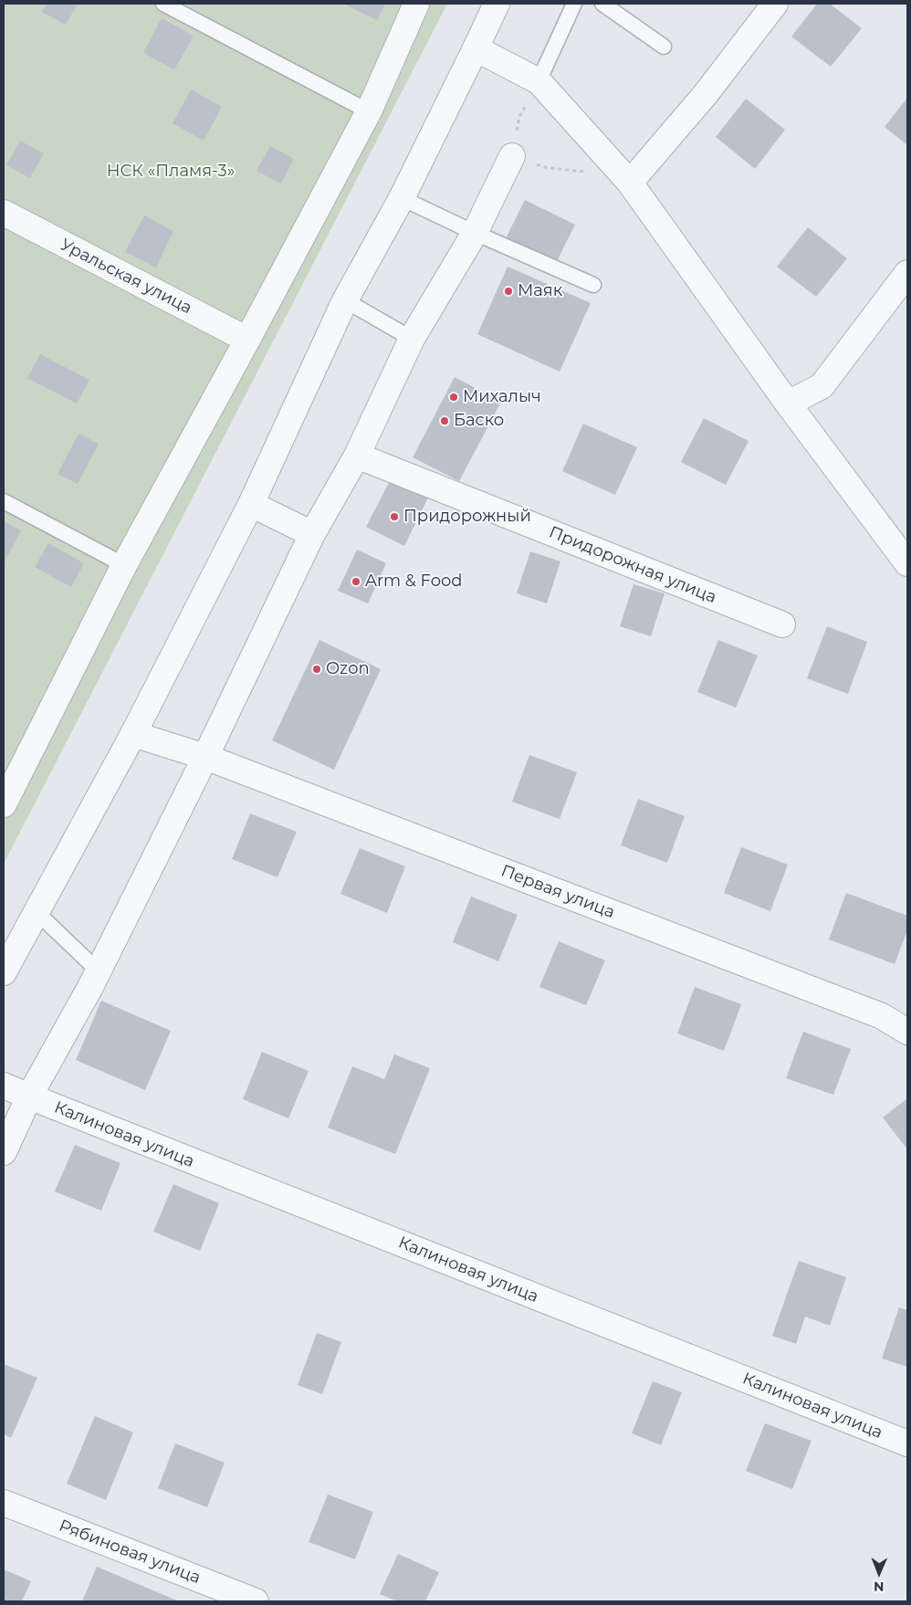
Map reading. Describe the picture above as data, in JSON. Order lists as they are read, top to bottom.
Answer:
{
  "streets": {
    "street": [
      "Уральская улица",
      "Придорожная улица",
      "Первая улица",
      "Калиновая улица",
      "Рябиновая улица"
    ]
  },
  "parks": ["НСК «Пламя-3»"],
  "places": [
    "Маяк",
    "Михалыч",
    "Баско",
    "Придорожный",
    "Arm & Food",
    "Ozon"
  ],
  "north": "bottom"
}
